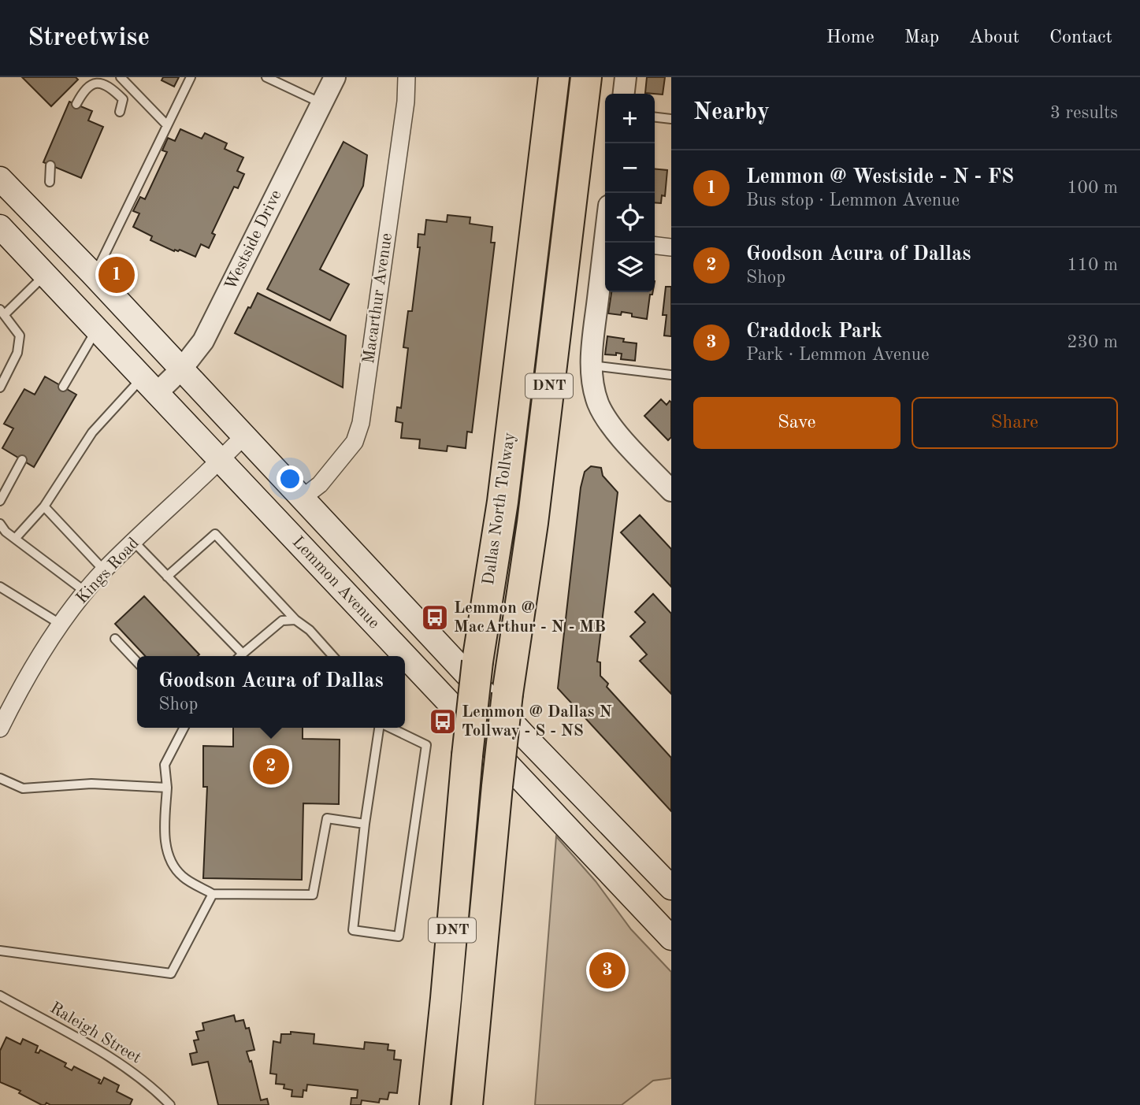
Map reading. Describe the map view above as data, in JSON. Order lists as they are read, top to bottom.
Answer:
{
  "streets": {
    "highway": ["DNT", "Dallas North Tollway"],
    "main road": ["Lemmon Avenue"],
    "street": ["Westside Drive", "Macarthur Avenue", "Kings Road"],
    "lane": ["Raleigh Street"]
  },
  "crossings": [
    ["Westside Drive", "Lemmon Avenue"],
    ["Macarthur Avenue", "Lemmon Avenue"],
    ["Kings Road", "Lemmon Avenue"]
  ],
  "places": {
    "bus stop": ["Lemmon @ MacArthur - N - MB", "Lemmon @ Dallas N Tollway - S - NS"]
  },
  "page": {
    "header": "Streetwise",
    "nav": [
      "Home",
      "Map",
      "About",
      "Contact"
    ],
    "heading": ["Nearby", "3 results"],
    "map_buttons": ["+", "−"],
    "list": [
      {
        "mark": "1",
        "name": "Lemmon @ Westside - N - FS",
        "note": "Bus stop · Lemmon Avenue",
        "value": "100 m"
      },
      {
        "mark": "2",
        "name": "Goodson Acura of Dallas",
        "note": "Shop",
        "value": "110 m"
      },
      {
        "mark": "3",
        "name": "Craddock Park",
        "note": "Park · Lemmon Avenue",
        "value": "230 m"
      }
    ],
    "pins": ["1", "2", "3"],
    "buttons": ["Save", "Share"],
    "popup": ["Goodson Acura of Dallas", "Shop"]
  }
}
